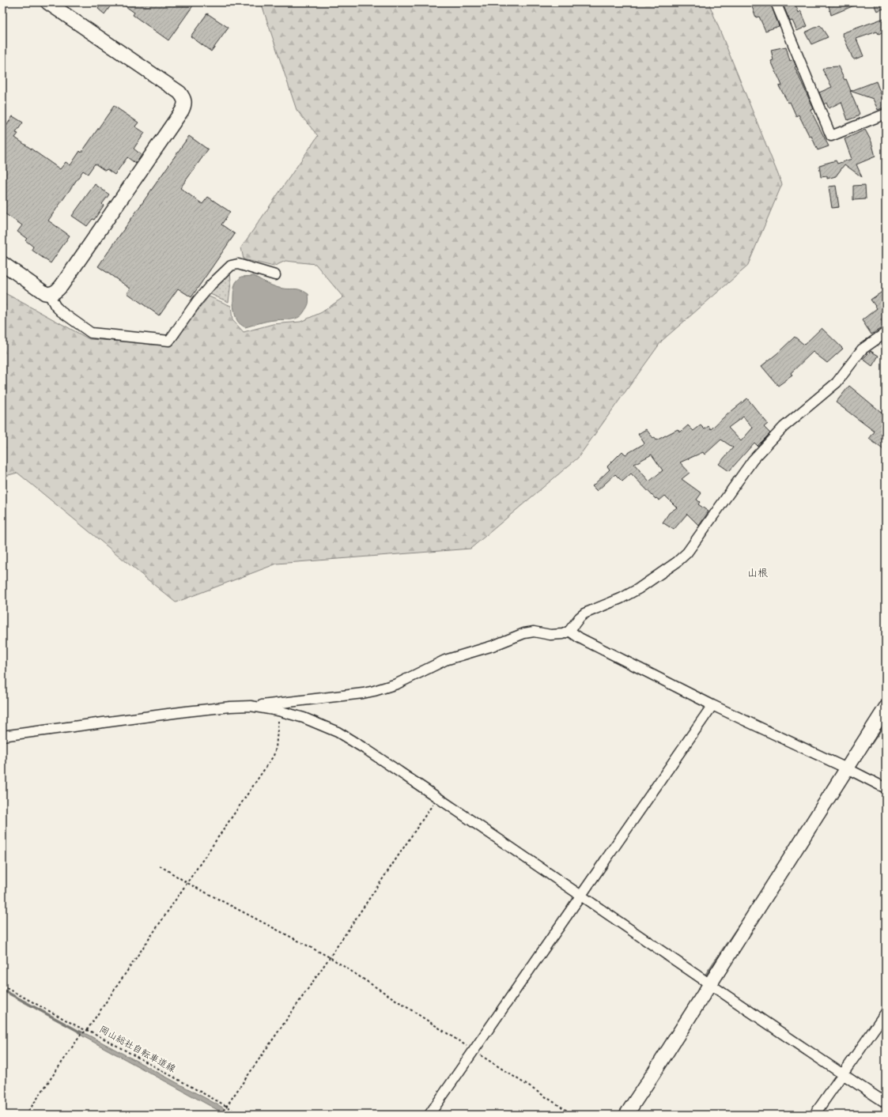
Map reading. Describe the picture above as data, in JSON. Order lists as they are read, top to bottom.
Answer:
{
  "streets": {
    "path": ["岡山総社自転車道線"]
  },
  "districts": ["山根"]
}
